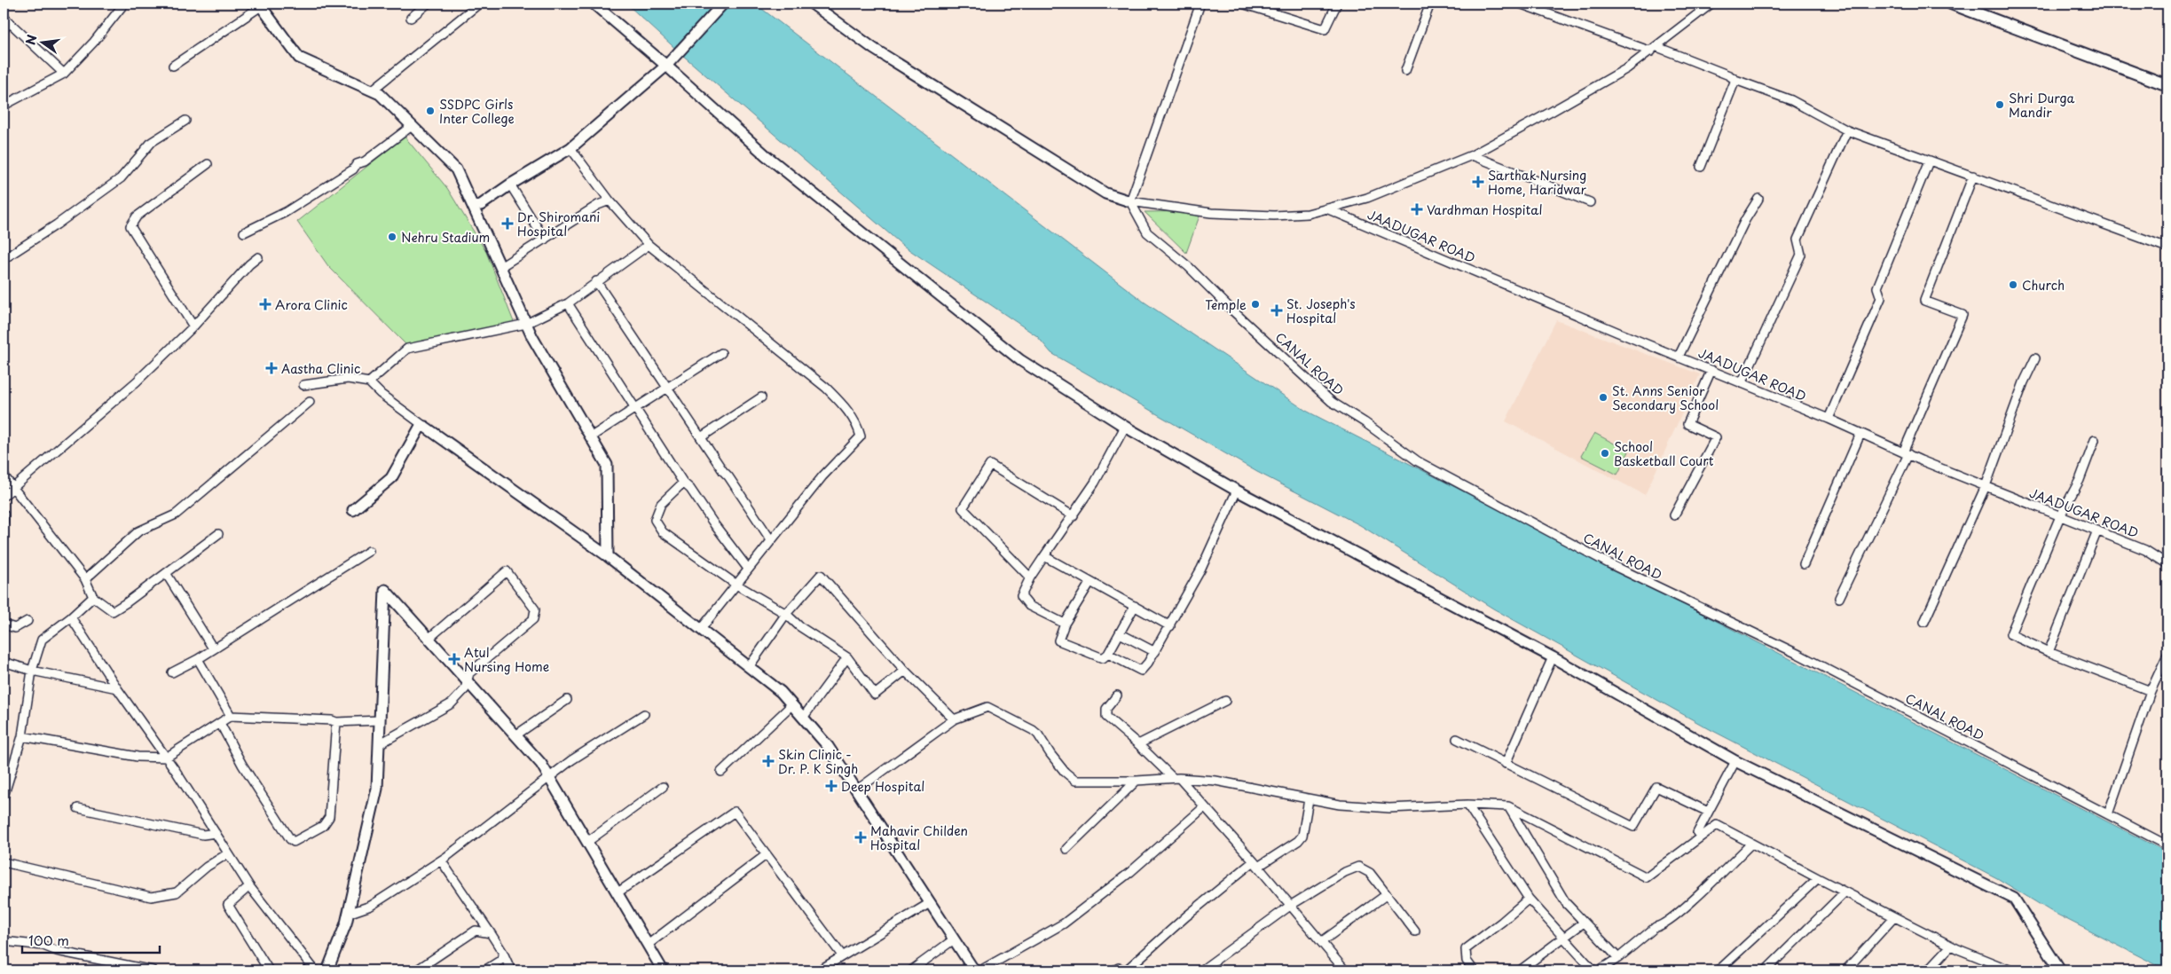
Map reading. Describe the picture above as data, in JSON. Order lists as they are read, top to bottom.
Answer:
{
  "streets": {
    "street": ["JAADUGAR ROAD", "CANAL ROAD"]
  },
  "places": {
    "other": [
      "Shri Durga Mandir",
      "SSDPC Girls Inter College",
      "Nehru Stadium",
      "Church",
      "Temple",
      "St. Anns Senior Secondary School",
      "School Basketball Court"
    ],
    "health": [
      "Sarthak Nursing Home, Haridwar",
      "Vardhman Hospital",
      "Dr. Shiromani Hospital",
      "Arora Clinic",
      "St. Joseph's Hospital",
      "Aastha Clinic",
      "Atul Nursing Home",
      "Skin Clinic - Dr. P. K Singh",
      "Deep Hospital",
      "Mahavir Childen Hospital"
    ]
  },
  "scale_bar": "100 m",
  "north": "left"
}
